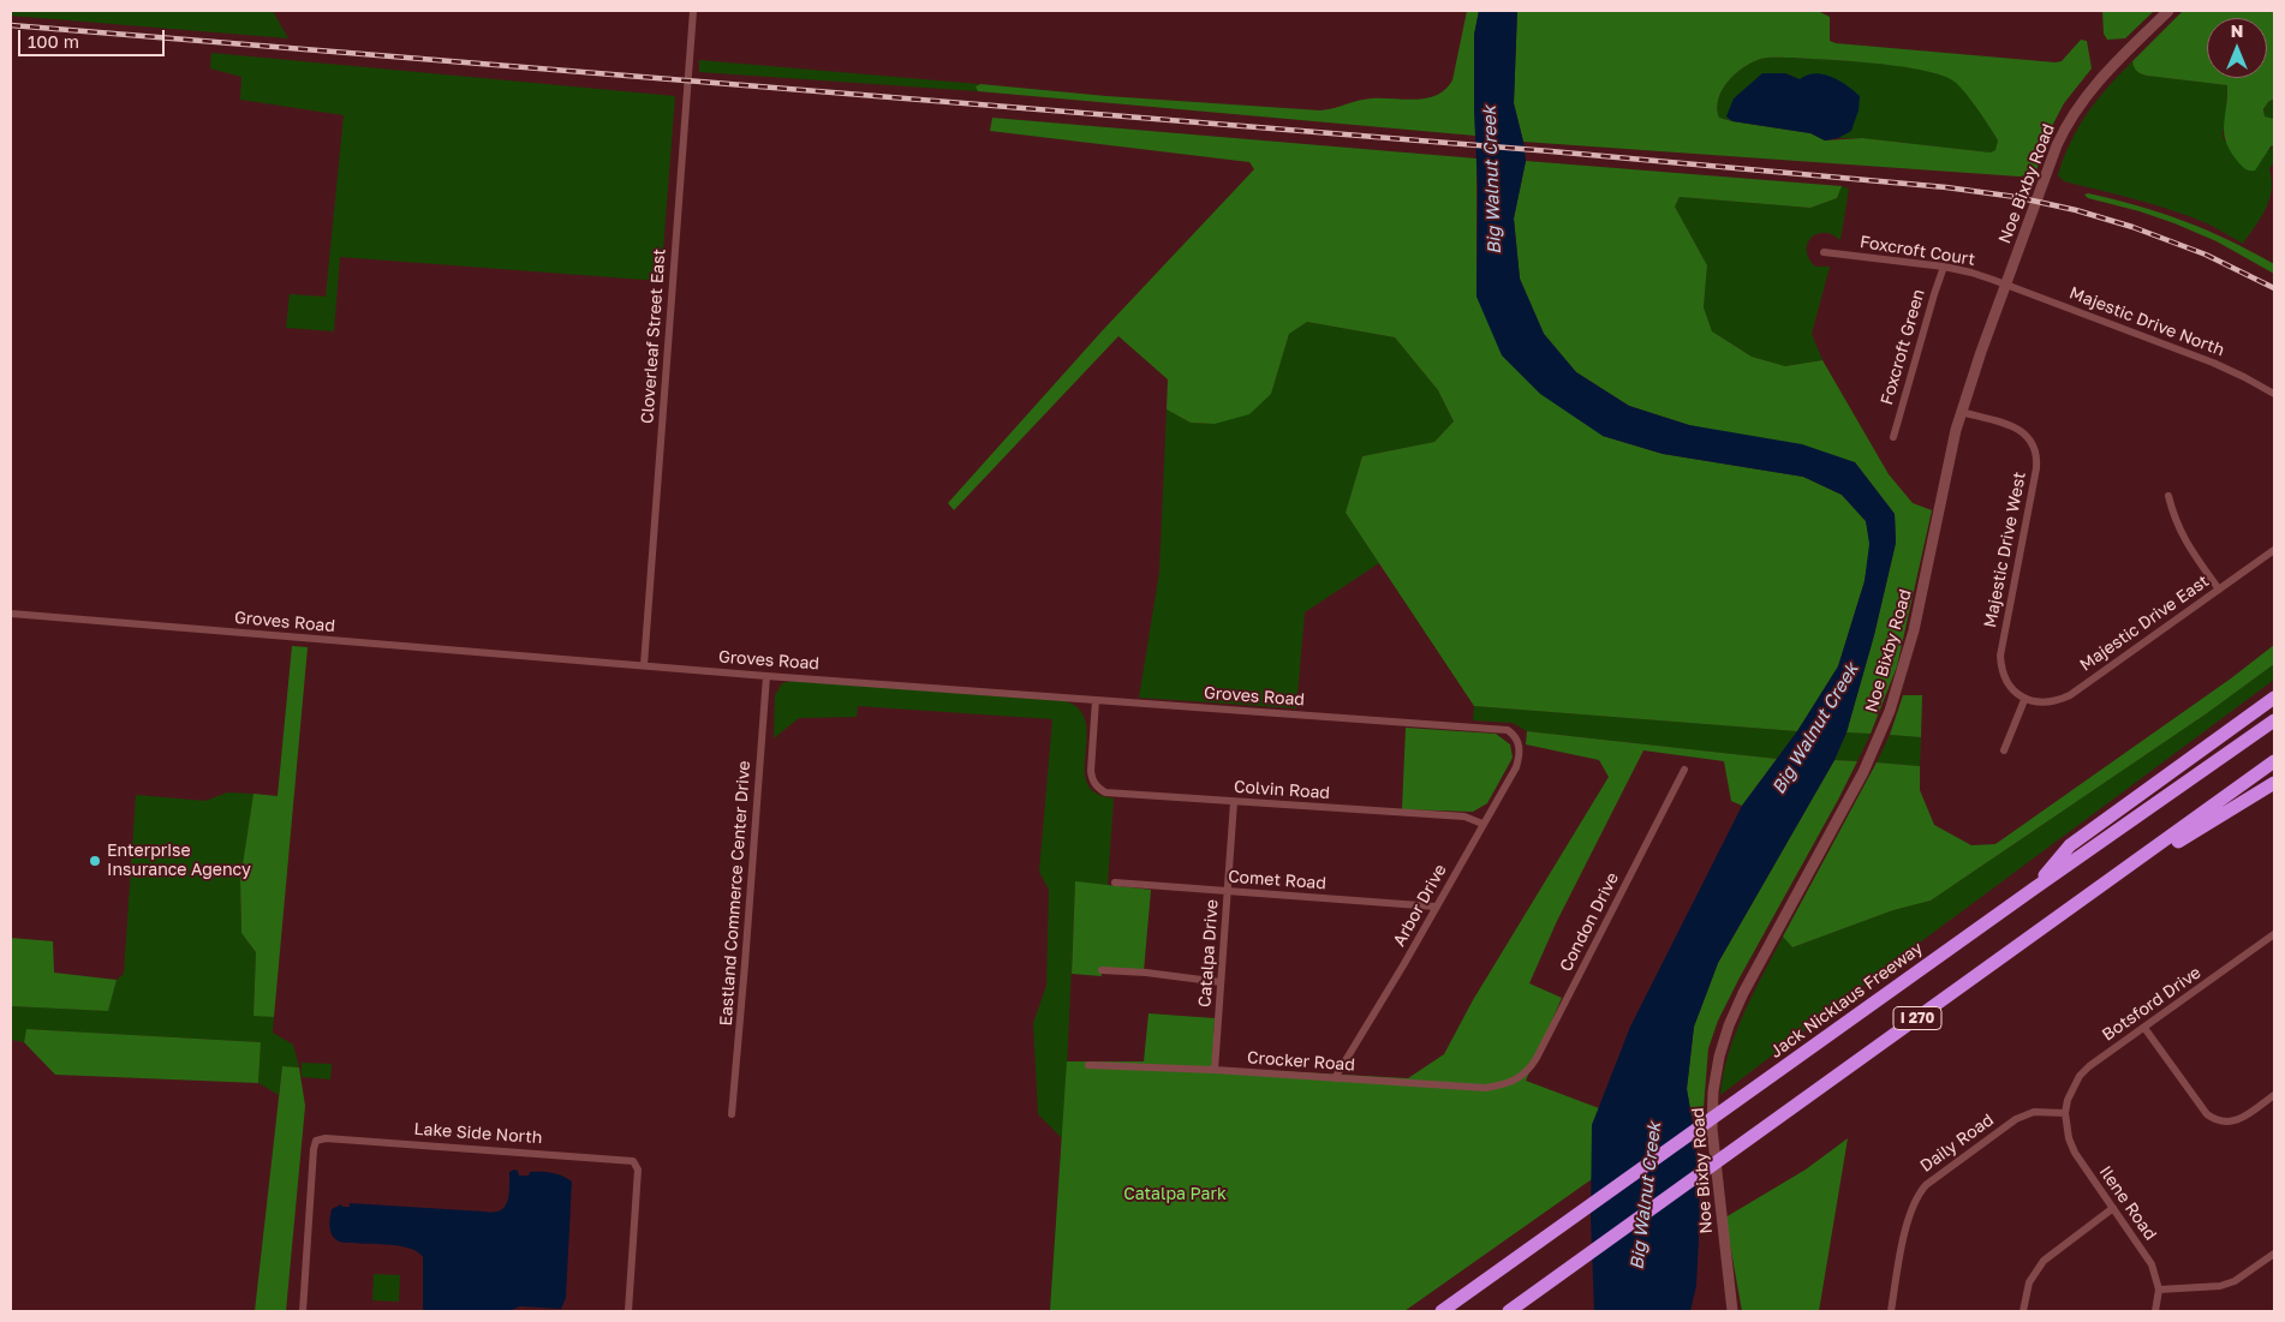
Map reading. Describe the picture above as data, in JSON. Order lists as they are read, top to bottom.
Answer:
{
  "streets": {
    "highway": ["Jack Nicklaus Freeway", "I 270"],
    "street": [
      "Noe Bixby Road",
      "Foxcroft Court",
      "Majestic Drive North",
      "Cloverleaf Street East",
      "Foxcroft Green",
      "Majestic Drive West",
      "Groves Road",
      "Majestic Drive East",
      "Colvin Road",
      "Comet Road",
      "Eastland Commerce Center Drive",
      "Arbor Drive",
      "Condon Drive",
      "Catalpa Drive",
      "Botsford Drive",
      "Crocker Road",
      "Lake Side North",
      "Daily Road",
      "Ilene Road"
    ]
  },
  "crossings": [
    ["Noe Bixby Road", "Foxcroft Court"],
    ["Noe Bixby Road", "Majestic Drive North"],
    ["Noe Bixby Road", "Majestic Drive West"],
    ["Foxcroft Court", "Majestic Drive North"],
    ["Foxcroft Court", "Foxcroft Green"],
    ["Cloverleaf Street East", "Groves Road"],
    ["Majestic Drive West", "Majestic Drive East"],
    ["Groves Road", "Colvin Road"],
    ["Groves Road", "Eastland Commerce Center Drive"],
    ["Groves Road", "Arbor Drive"],
    ["Colvin Road", "Arbor Drive"],
    ["Colvin Road", "Catalpa Drive"],
    ["Comet Road", "Arbor Drive"],
    ["Comet Road", "Catalpa Drive"],
    ["Arbor Drive", "Crocker Road"],
    ["Condon Drive", "Crocker Road"],
    ["Catalpa Drive", "Crocker Road"],
    ["Botsford Drive", "Daily Road"],
    ["Botsford Drive", "Ilene Road"],
    ["Daily Road", "Ilene Road"]
  ],
  "water": ["Big Walnut Creek"],
  "parks": ["Catalpa Park"],
  "places": ["Enterprise Insurance Agency"],
  "scale_bar": "100 m",
  "north": "top"
}
